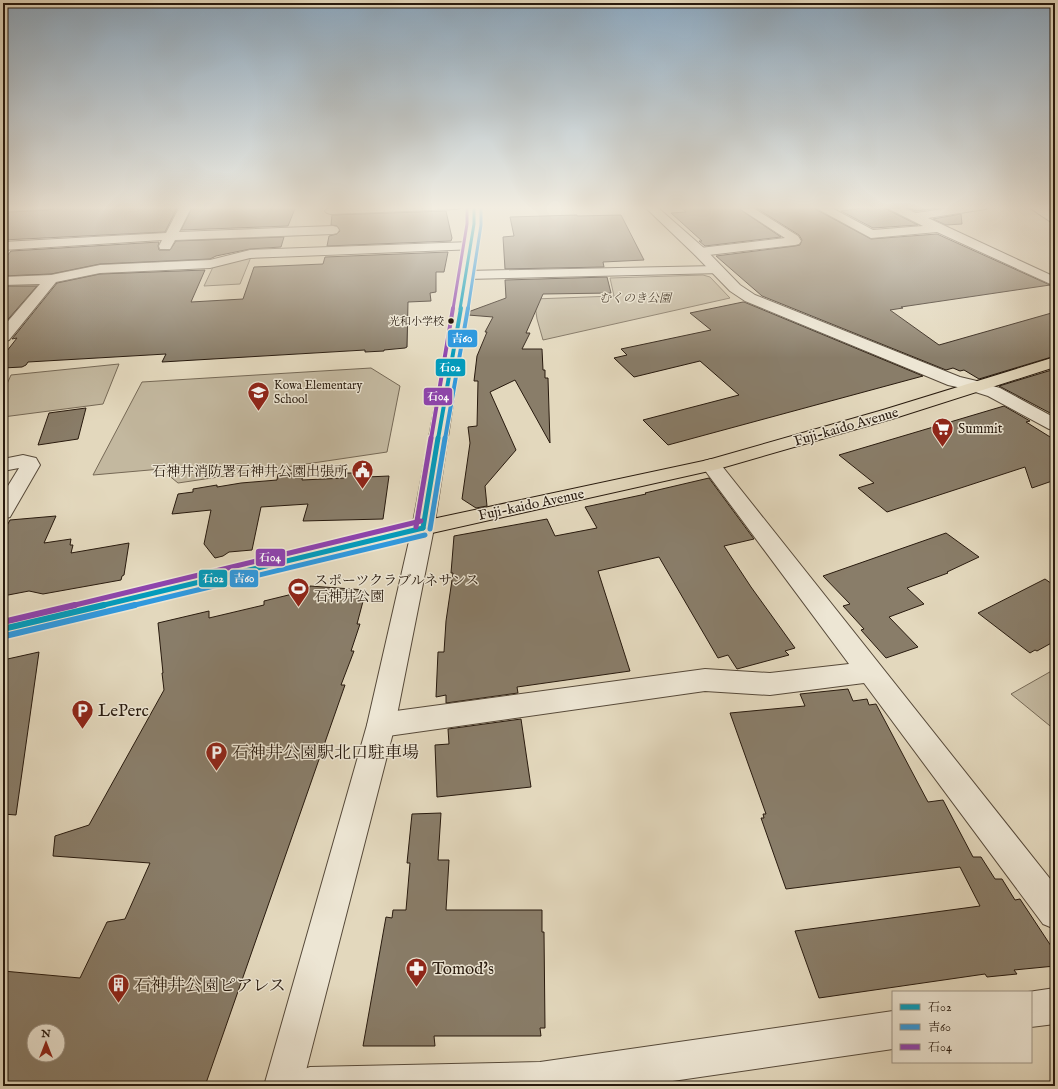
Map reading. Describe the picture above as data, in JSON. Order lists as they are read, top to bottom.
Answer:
{
  "streets": {
    "main road": ["Fuji-kaido Avenue"]
  },
  "parks": ["むくのき公園"],
  "places": {
    "other": ["光和小学校"],
    "school or university": ["Kowa Elementary School"],
    "supermarket": ["Summit"],
    "public building": ["石神井消防署石神井公園出張所"],
    "sports": ["スポーツクラブルネサンス 石神井公園"],
    "parking": ["LePerc", "石神井公園駅北口駐車場"],
    "pharmacy": ["Tomod's"],
    "building": ["石神井公園ピアレス"]
  },
  "lines": ["transit line 石02", "transit line 吉60", "transit line 石04"],
  "legend": ["石02", "吉60", "石04"],
  "north": "top"
}
